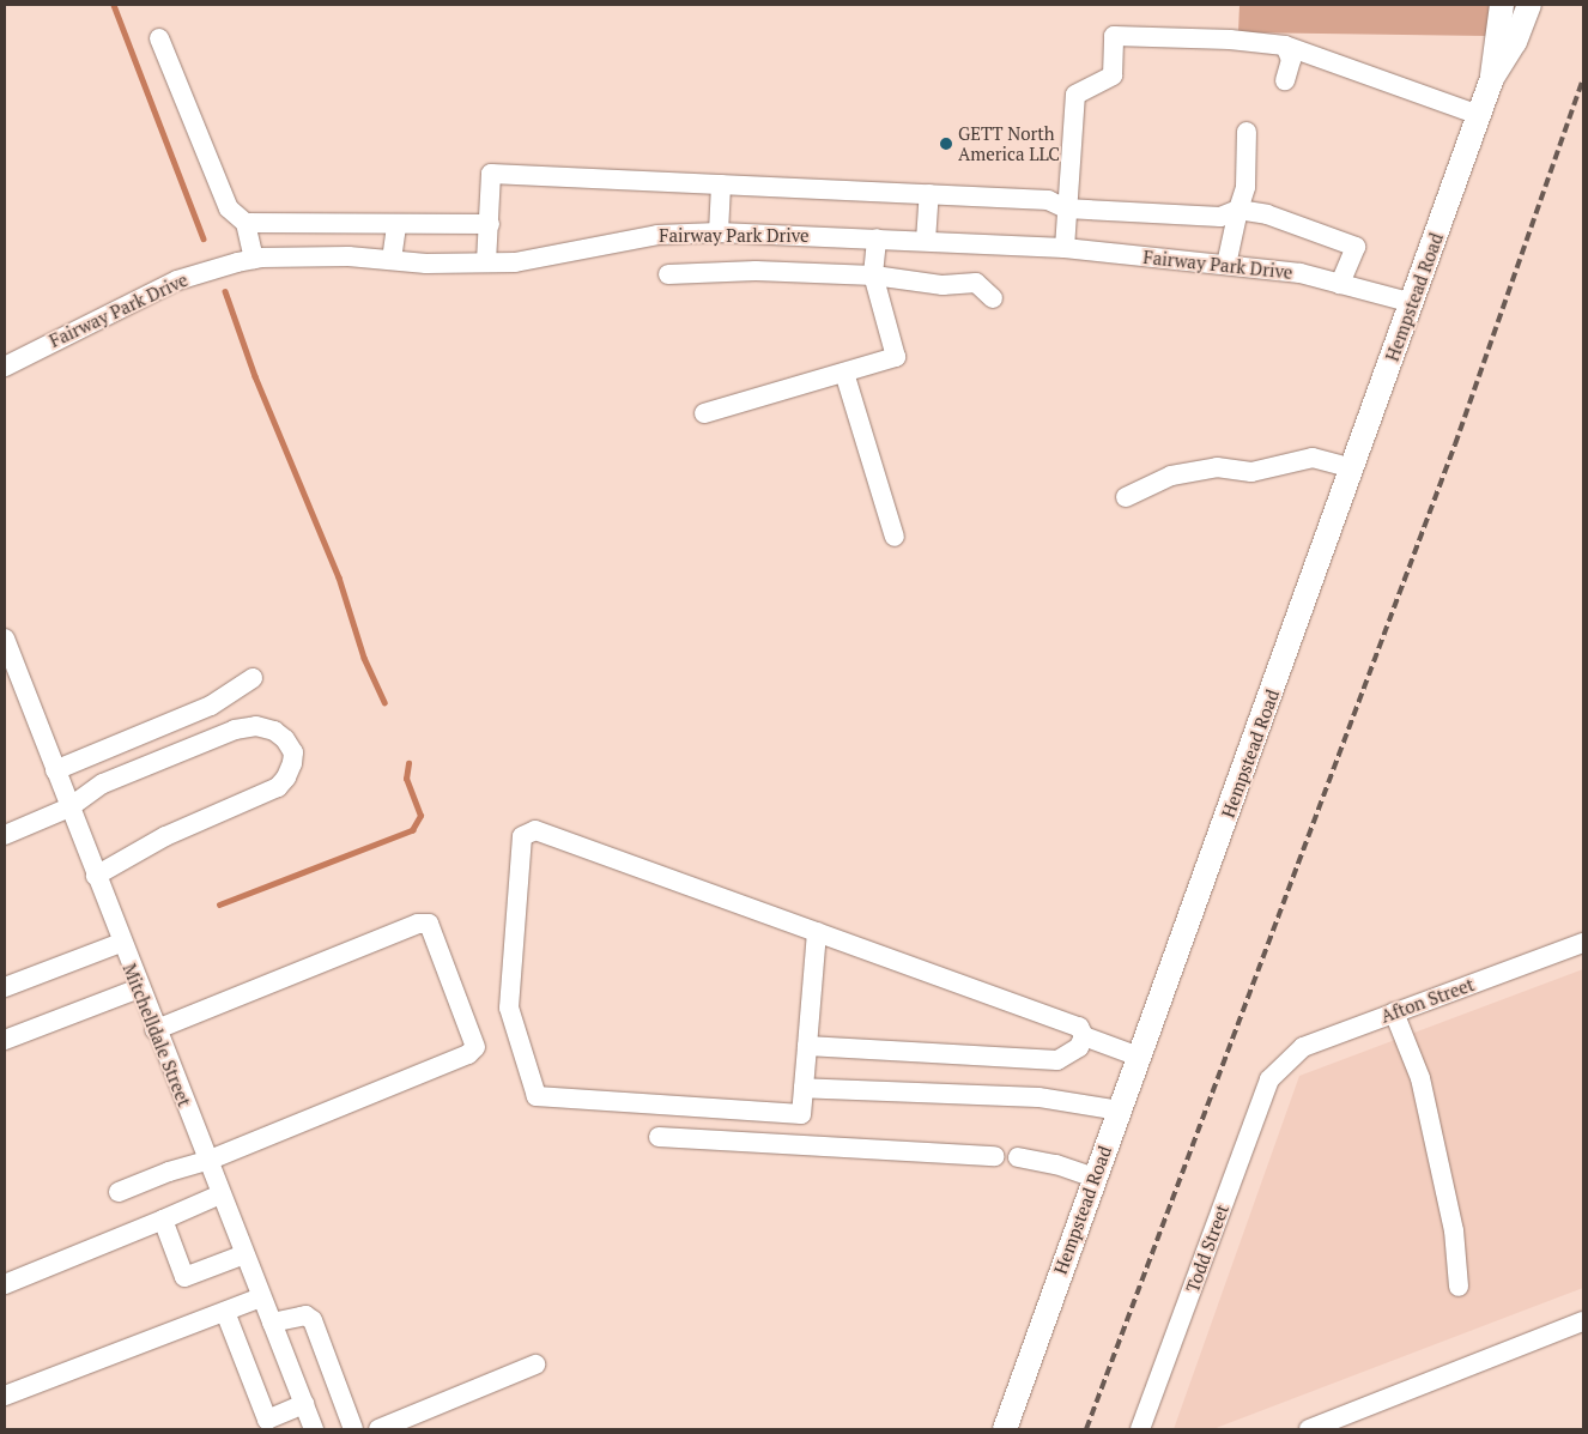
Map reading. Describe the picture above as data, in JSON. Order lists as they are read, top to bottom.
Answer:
{
  "streets": {
    "main road": ["Hempstead Road"],
    "street": [
      "Fairway Park Drive",
      "Afton Street",
      "Mitchelldale Street",
      "Todd Street"
    ]
  },
  "crossings": [
    ["Fairway Park Drive", "Hempstead Road"],
    ["Afton Street", "Todd Street"]
  ],
  "places": ["GETT North America LLC"]
}
